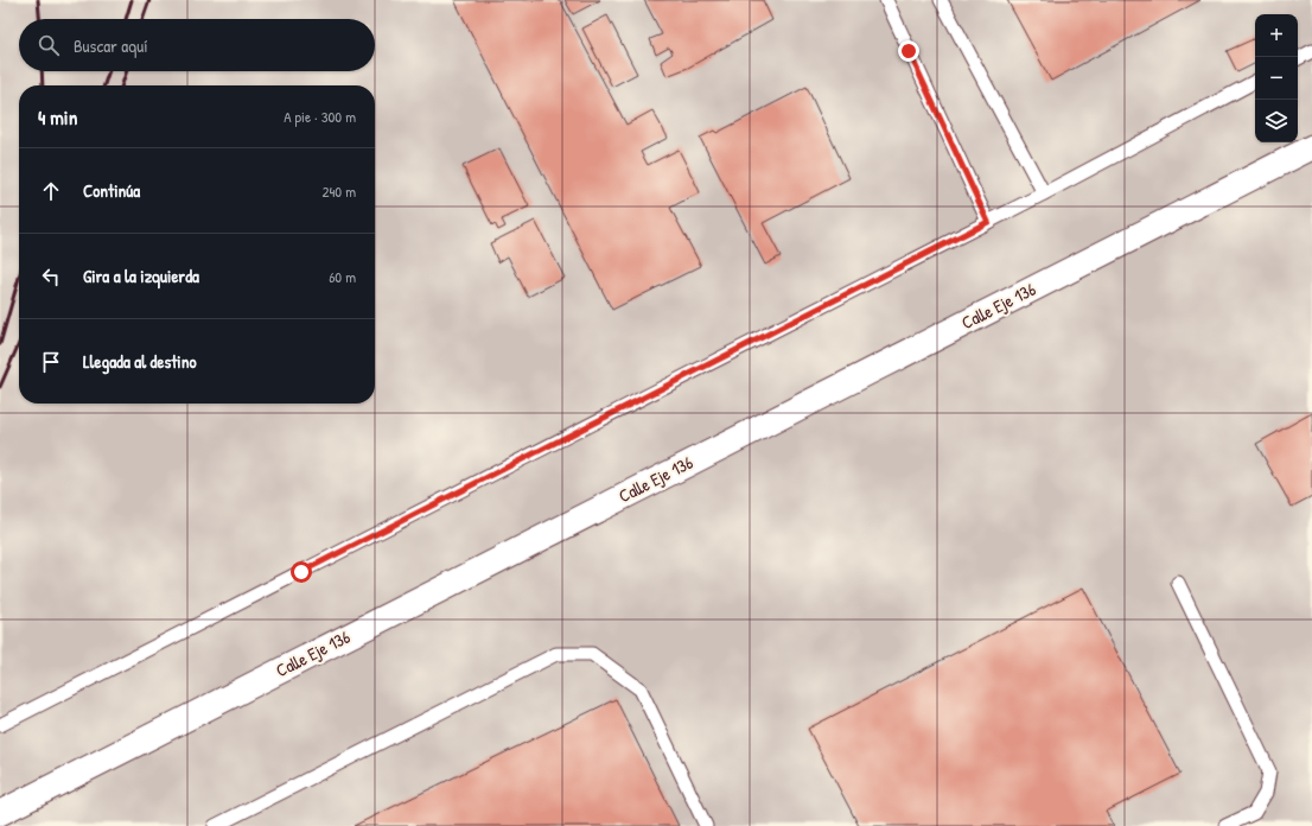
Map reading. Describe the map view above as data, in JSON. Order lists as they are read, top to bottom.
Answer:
{
  "streets": {
    "street": ["Calle Eje 136"]
  },
  "page": {
    "map_buttons": ["+", "−"],
    "search": "Buscar aquí",
    "heading": ["4 min", "A pie · 300 m"],
    "list": [
      ["Continúa", "240 m"],
      ["Gira a la izquierda", "60 m"],
      "Llegada al destino"
    ]
  }
}
